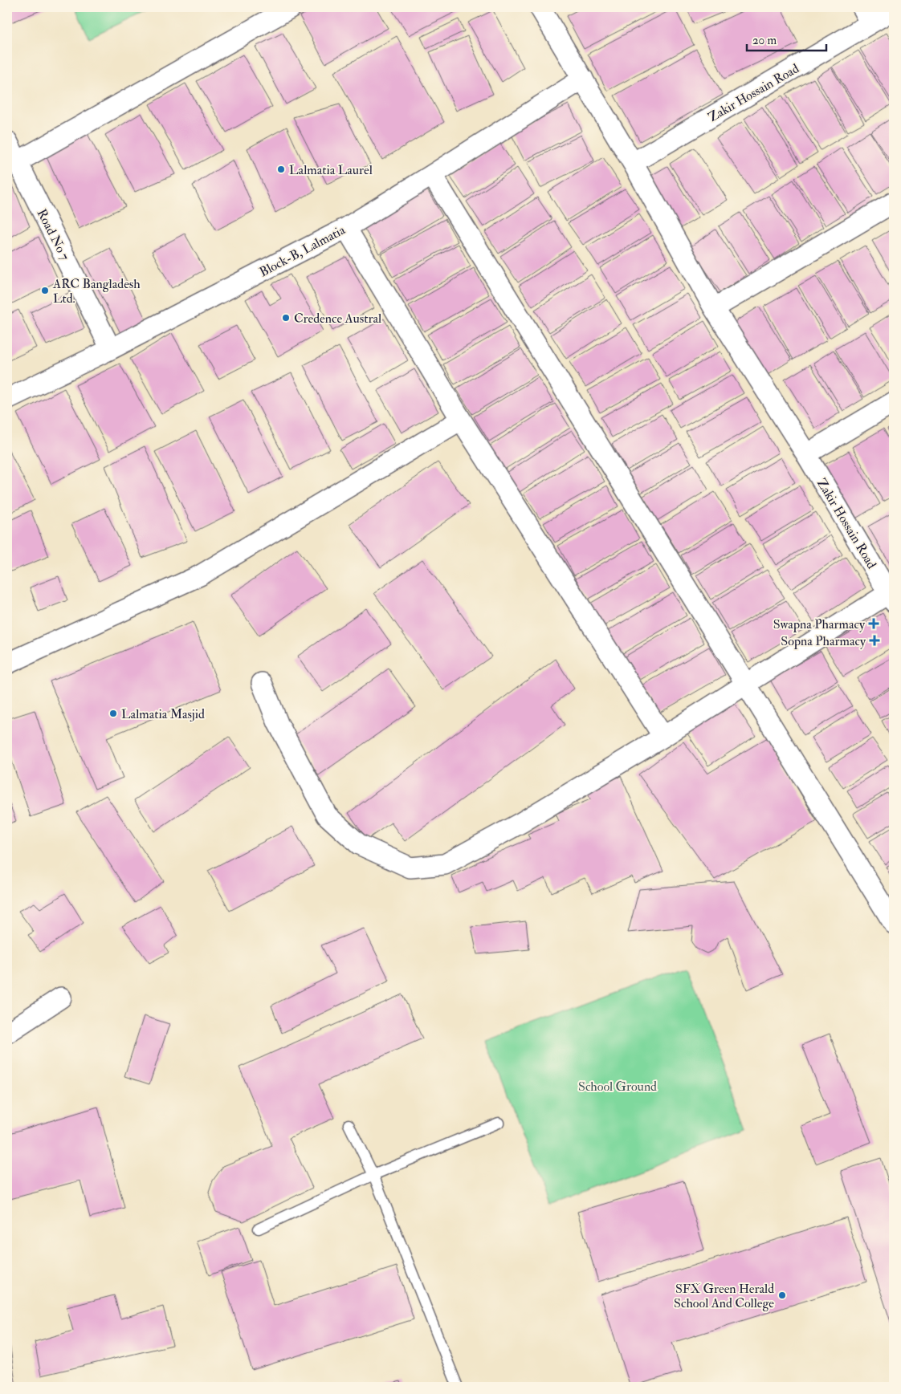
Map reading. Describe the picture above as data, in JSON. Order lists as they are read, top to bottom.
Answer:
{
  "streets": {
    "street": ["Zakir Hossain Road", "Road No 7", "Block-B, Lalmatia"]
  },
  "crossings": [
    ["Zakir Hossain Road", "Block-B, Lalmatia"],
    ["Road No 7", "Block-B, Lalmatia"]
  ],
  "parks": ["School Ground"],
  "places": {
    "other": [
      "Lalmatia Laurel",
      "ARC Bangladesh Ltd.",
      "Credence Austral",
      "Lalmatia Masjid",
      "SFX Green Herald School And College"
    ],
    "health": ["Swapna Pharmacy", "Sopna Pharmacy"]
  },
  "scale_bar": "20 m"
}
